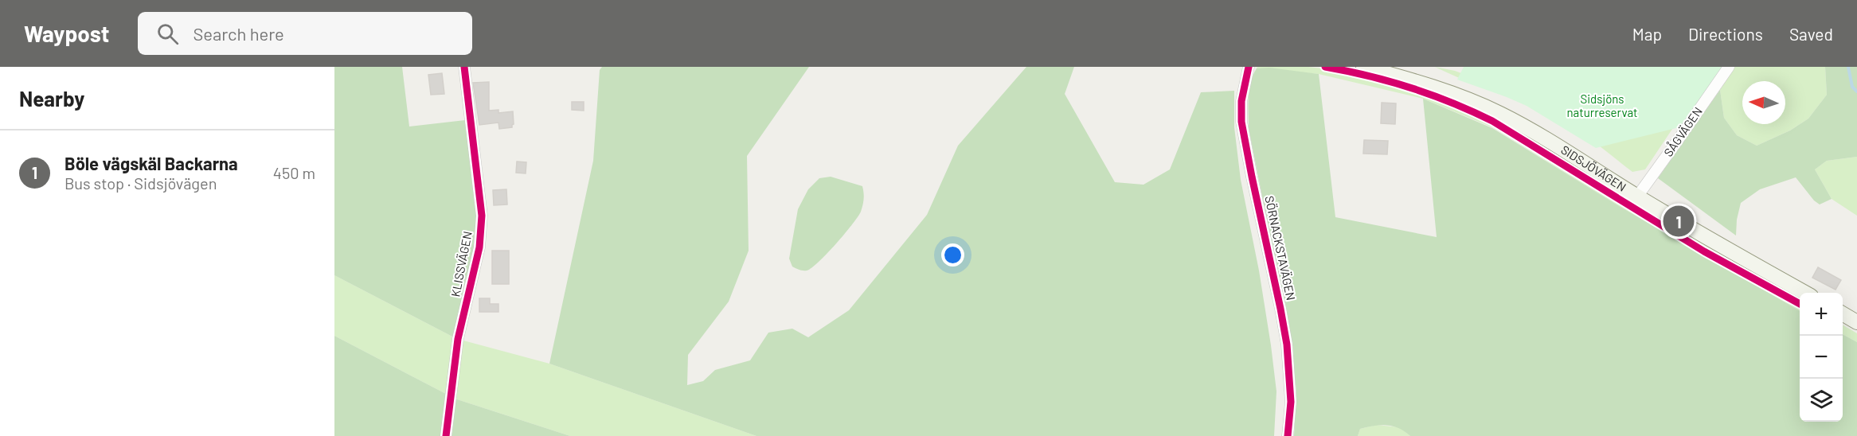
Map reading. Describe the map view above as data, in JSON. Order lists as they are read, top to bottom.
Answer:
{
  "streets": {
    "main road": ["SIDSJÖVÄGEN"],
    "street": ["SÅGVÄGEN", "SÖRNACKSTAVÄGEN", "KLISSVÄGEN"]
  },
  "crossings": [
    ["SÅGVÄGEN", "SIDSJÖVÄGEN"]
  ],
  "parks": ["Sidsjöns naturreservat"],
  "north": "left",
  "page": {
    "header": "Waypost",
    "search": "Search here",
    "nav": ["Map", "Directions", "Saved"],
    "heading": "Nearby",
    "list": [
      {
        "mark": "1",
        "name": "Böle vägskäl Backarna",
        "note": "Bus stop · Sidsjövägen",
        "value": "450 m"
      }
    ],
    "pins": "1",
    "map_buttons": ["+", "−"]
  }
}
